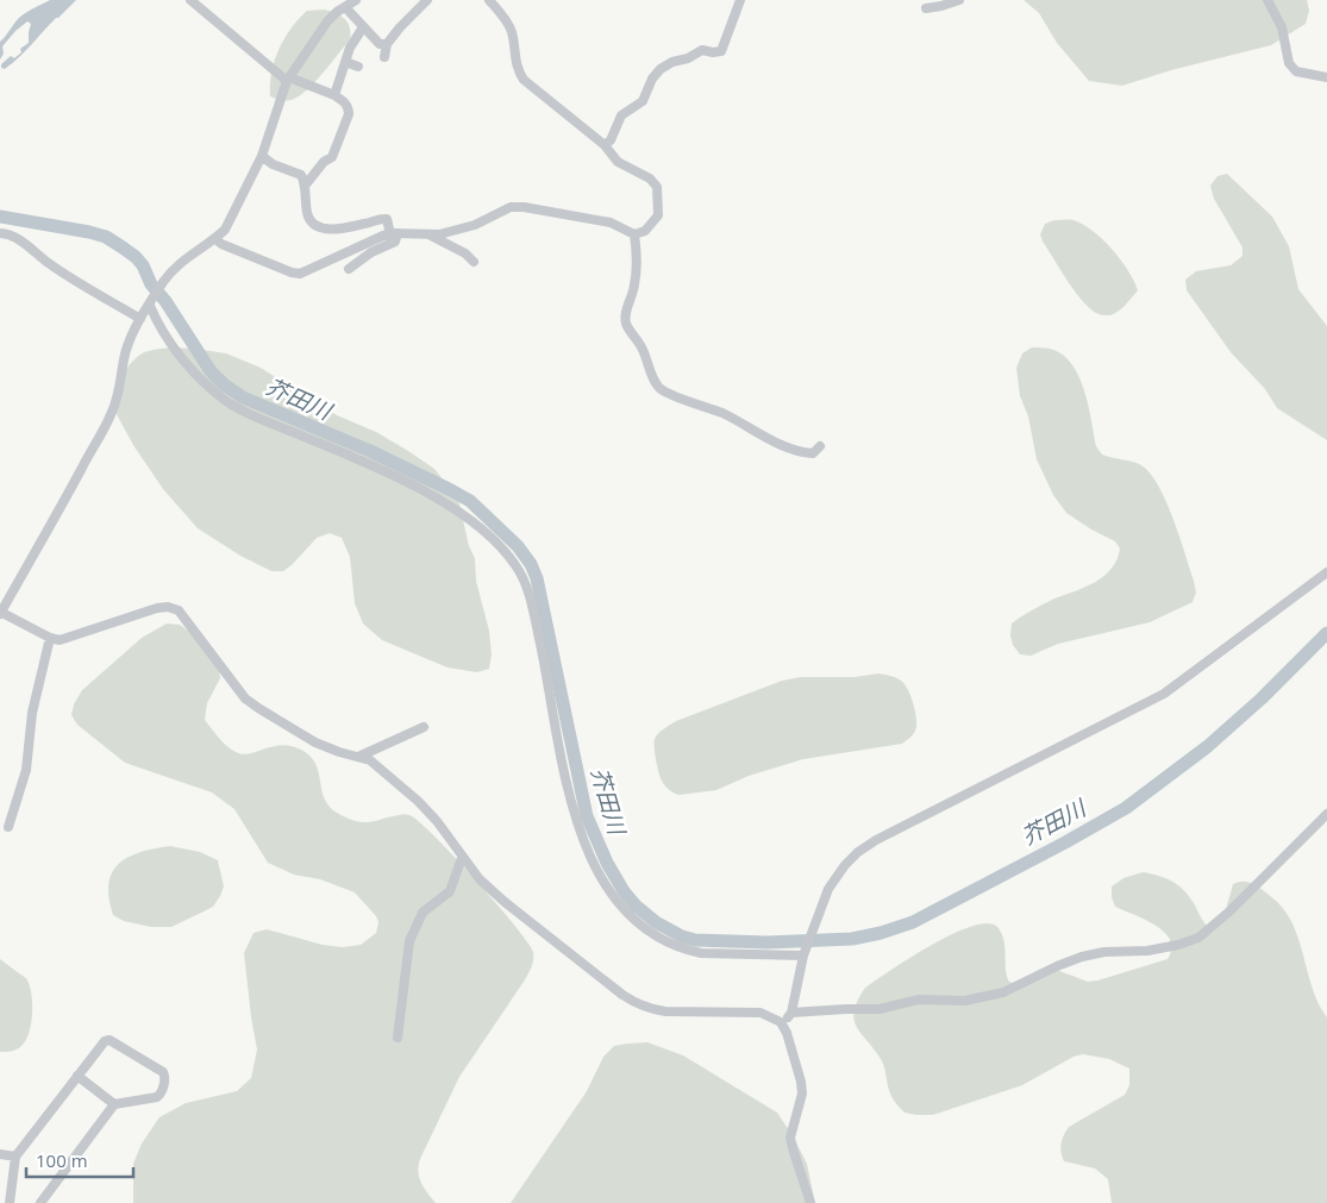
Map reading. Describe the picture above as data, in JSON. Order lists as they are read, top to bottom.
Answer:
{
  "water": ["芥田川"],
  "scale_bar": "100 m"
}
